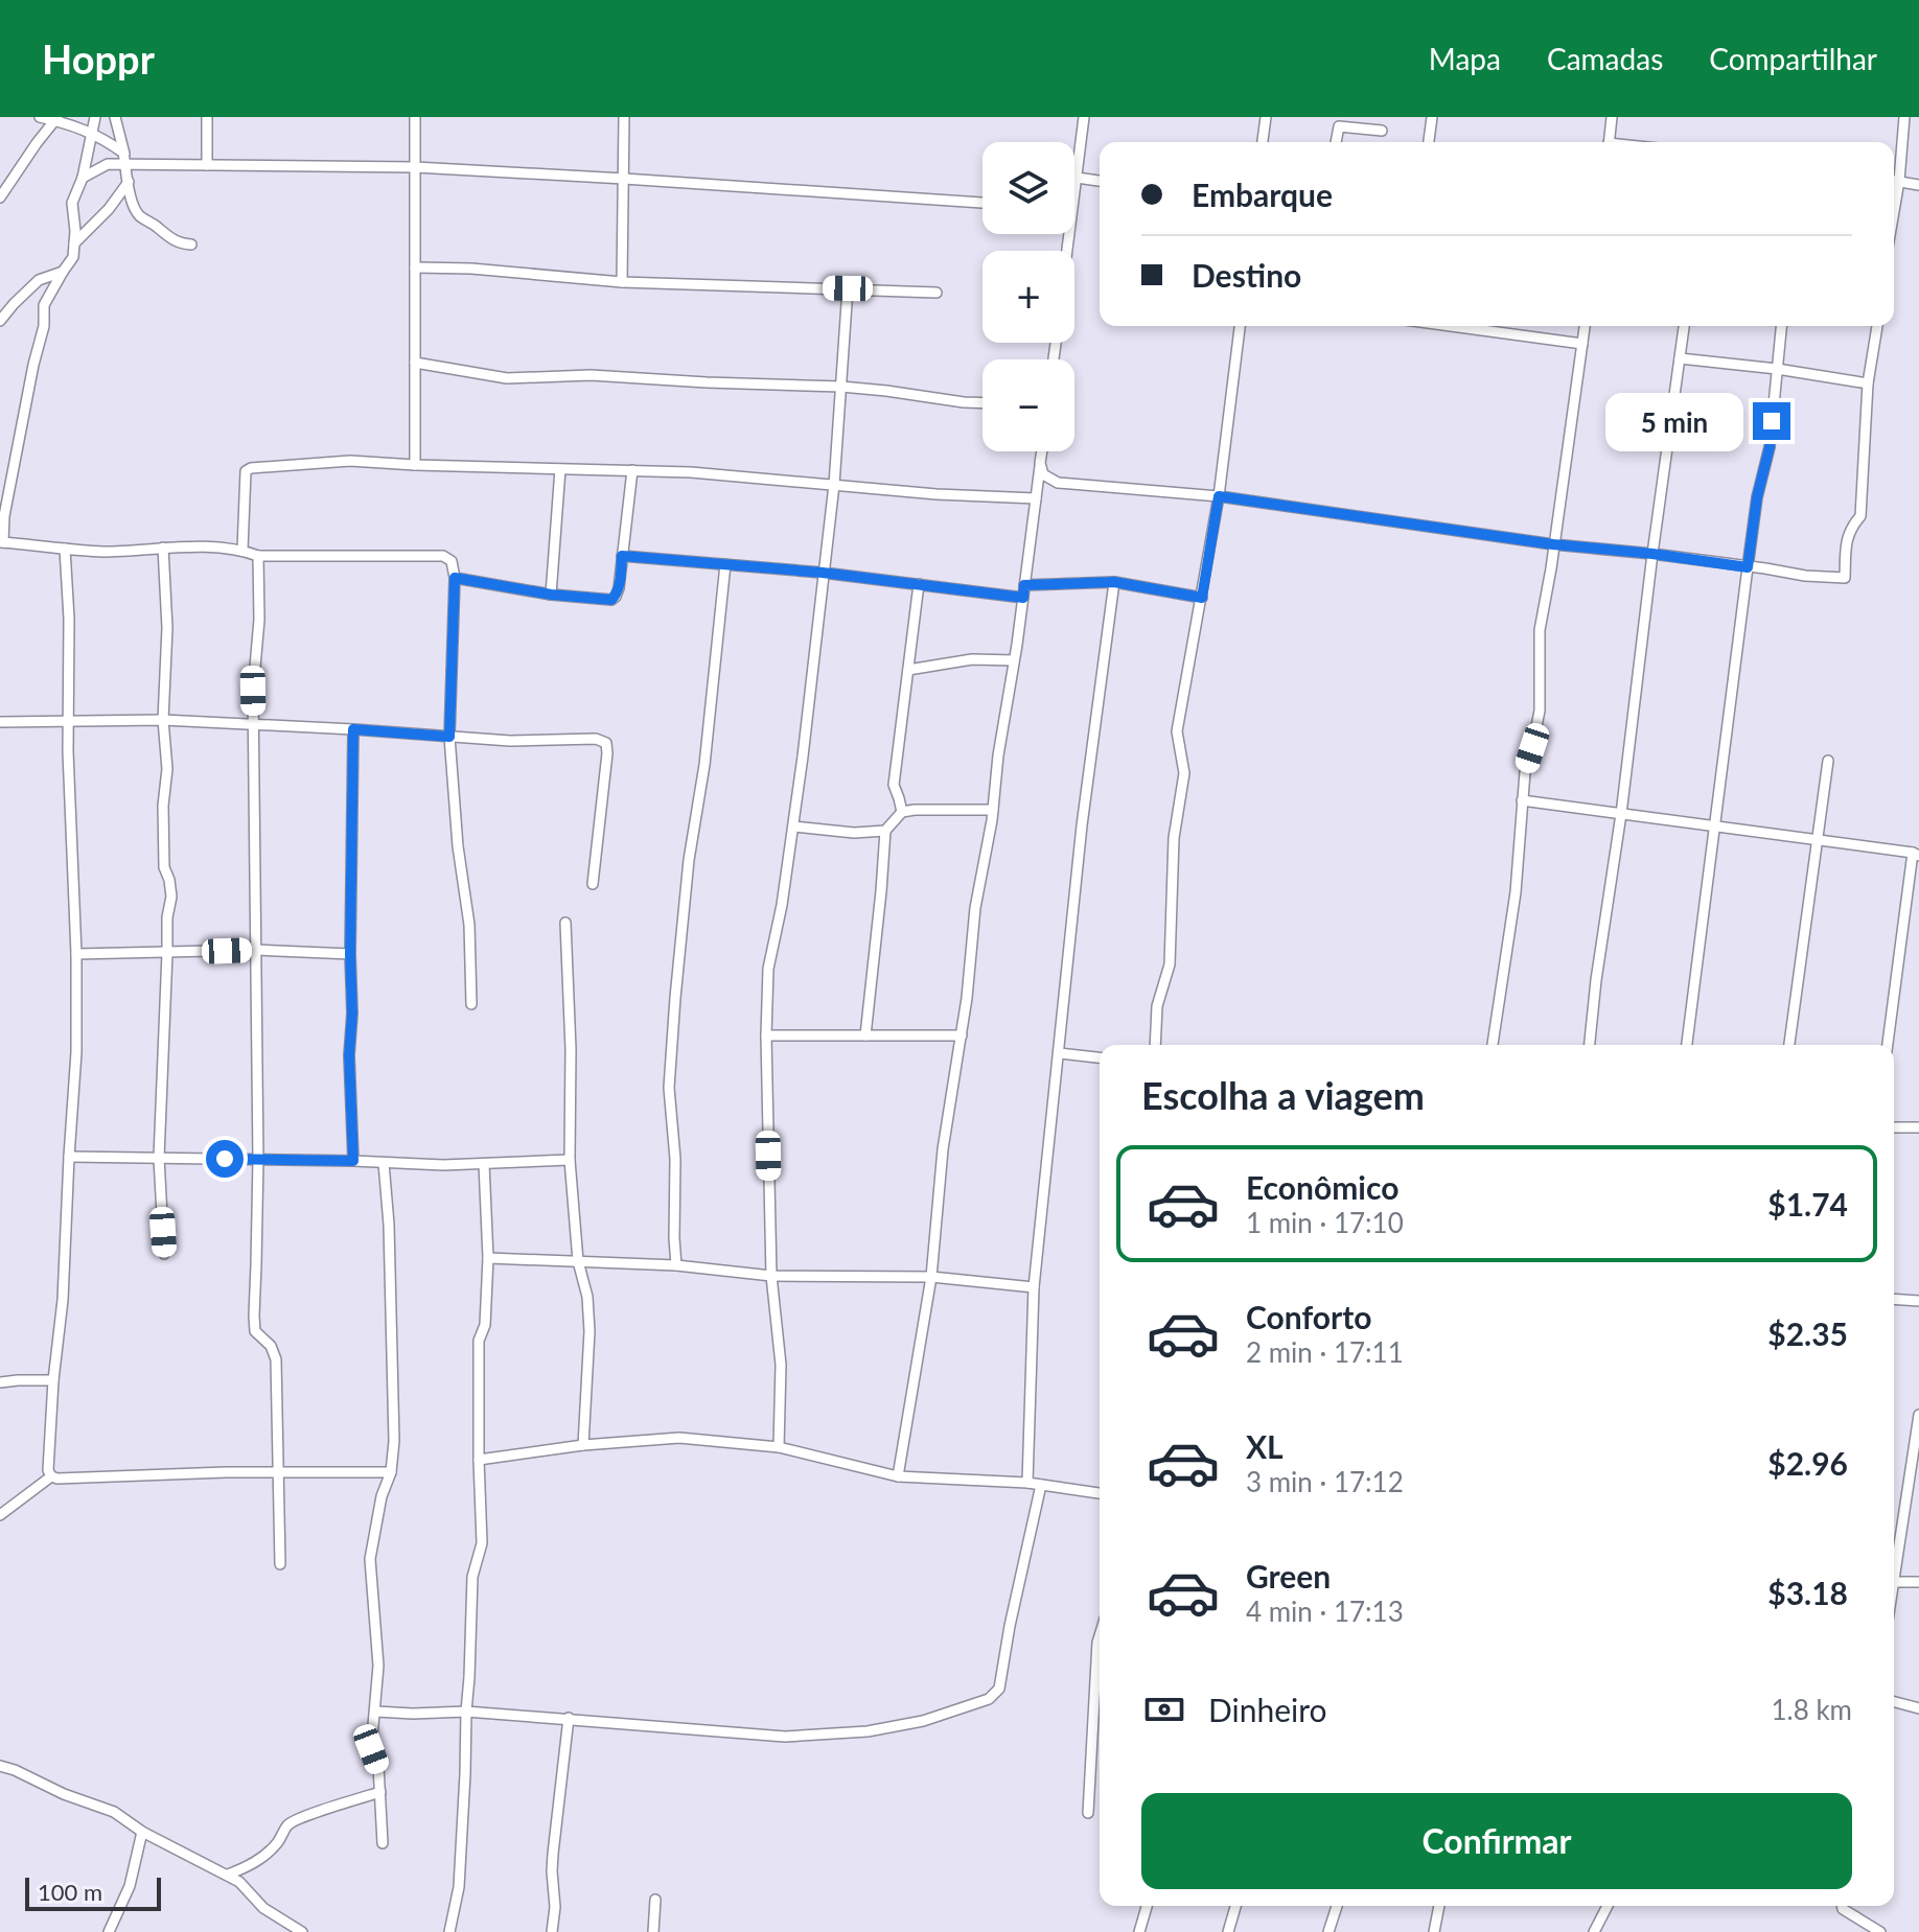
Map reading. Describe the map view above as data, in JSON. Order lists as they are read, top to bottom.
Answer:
{
  "scale_bar": "100 m",
  "page": {
    "header": "Hoppr",
    "nav": ["Mapa", "Camadas", "Compartilhar"],
    "map_buttons": ["+", "−"],
    "banner": ["Embarque", "Destino"],
    "bubble": "5 min",
    "heading": "Escolha a viagem",
    "list": [
      {
        "name": "Econômico",
        "note": "1 min · 17:10",
        "value": "$1.74"
      },
      {
        "name": "Conforto",
        "note": "2 min · 17:11",
        "value": "$2.35"
      },
      {
        "name": "XL",
        "note": "3 min · 17:12",
        "value": "$2.96"
      },
      {
        "name": "Green",
        "note": "4 min · 17:13",
        "value": "$3.18"
      }
    ],
    "pay": ["Dinheiro", "1.8 km"],
    "buttons": "Confirmar",
    "scale": "100 m"
  }
}
